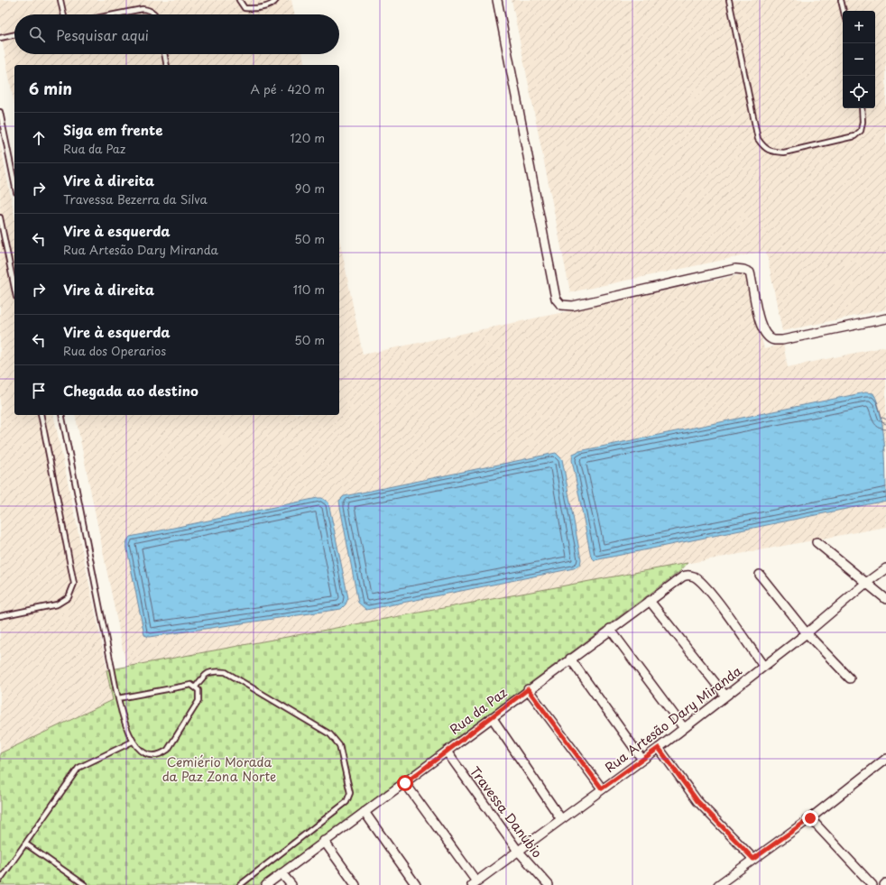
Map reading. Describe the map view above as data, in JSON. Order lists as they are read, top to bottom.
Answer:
{
  "streets": {
    "street": ["Rua da Paz", "Rua Artesão Dary Miranda", "Travessa Danúbio"]
  },
  "crossings": [
    ["Rua da Paz", "Rua Artesão Dary Miranda"],
    ["Rua da Paz", "Travessa Danúbio"],
    ["Rua Artesão Dary Miranda", "Travessa Danúbio"]
  ],
  "parks": ["Cemiério Morada da Paz Zona Norte"],
  "page": {
    "map_buttons": ["+", "−"],
    "search": "Pesquisar aqui",
    "heading": ["6 min", "A pé · 420 m"],
    "list": [
      ["Siga em frente", "Rua da Paz", "120 m"],
      ["Vire à direita", "Travessa Bezerra da Silva", "90 m"],
      ["Vire à esquerda", "Rua Artesão Dary Miranda", "50 m"],
      ["Vire à direita", "110 m"],
      ["Vire à esquerda", "Rua dos Operarios", "50 m"],
      "Chegada ao destino"
    ]
  }
}
